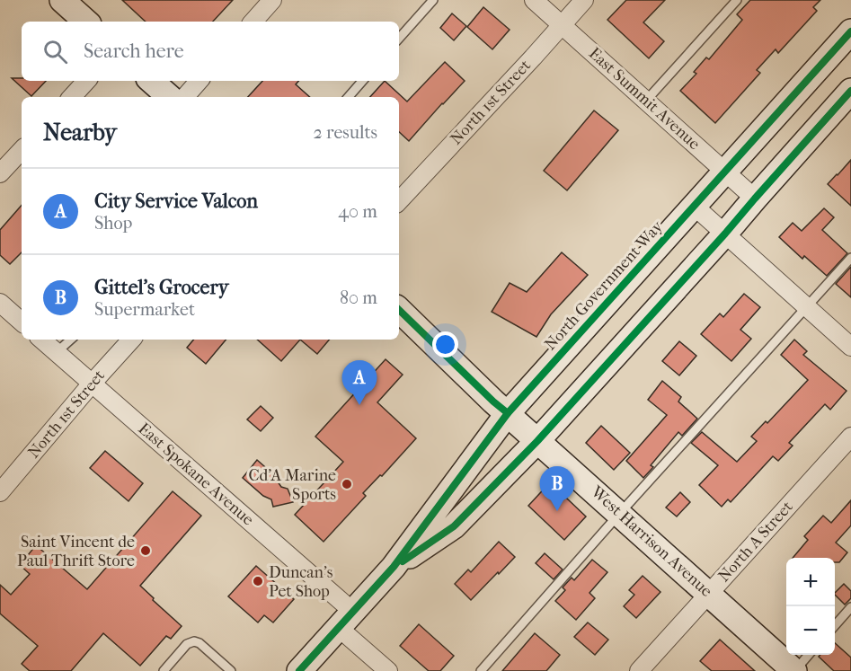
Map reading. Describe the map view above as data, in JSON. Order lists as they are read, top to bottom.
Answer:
{
  "streets": {
    "main road": ["North Government Way", "West Harrison Avenue"],
    "street": [
      "East Summit Avenue",
      "North 1st Street",
      "East Spokane Avenue",
      "North A Street"
    ]
  },
  "crossings": [
    ["East Summit Avenue", "North 1st Street"],
    ["East Summit Avenue", "North Government Way"],
    ["North 1st Street", "East Spokane Avenue"],
    ["North Government Way", "East Spokane Avenue"],
    ["North Government Way", "West Harrison Avenue"],
    ["West Harrison Avenue", "North A Street"]
  ],
  "places": ["Cd'A Marine Sports", "Saint Vincent de Paul Thrift Store", "Duncan's Pet Shop"],
  "page": {
    "search": "Search here",
    "heading": ["Nearby", "2 results"],
    "list": [
      {
        "mark": "A",
        "name": "City Service Valcon",
        "note": "Shop",
        "value": "40 m"
      },
      {
        "mark": "B",
        "name": "Gittel's Grocery",
        "note": "Supermarket",
        "value": "80 m"
      }
    ],
    "pins": ["A", "B"],
    "map_buttons": ["+", "−"]
  }
}
